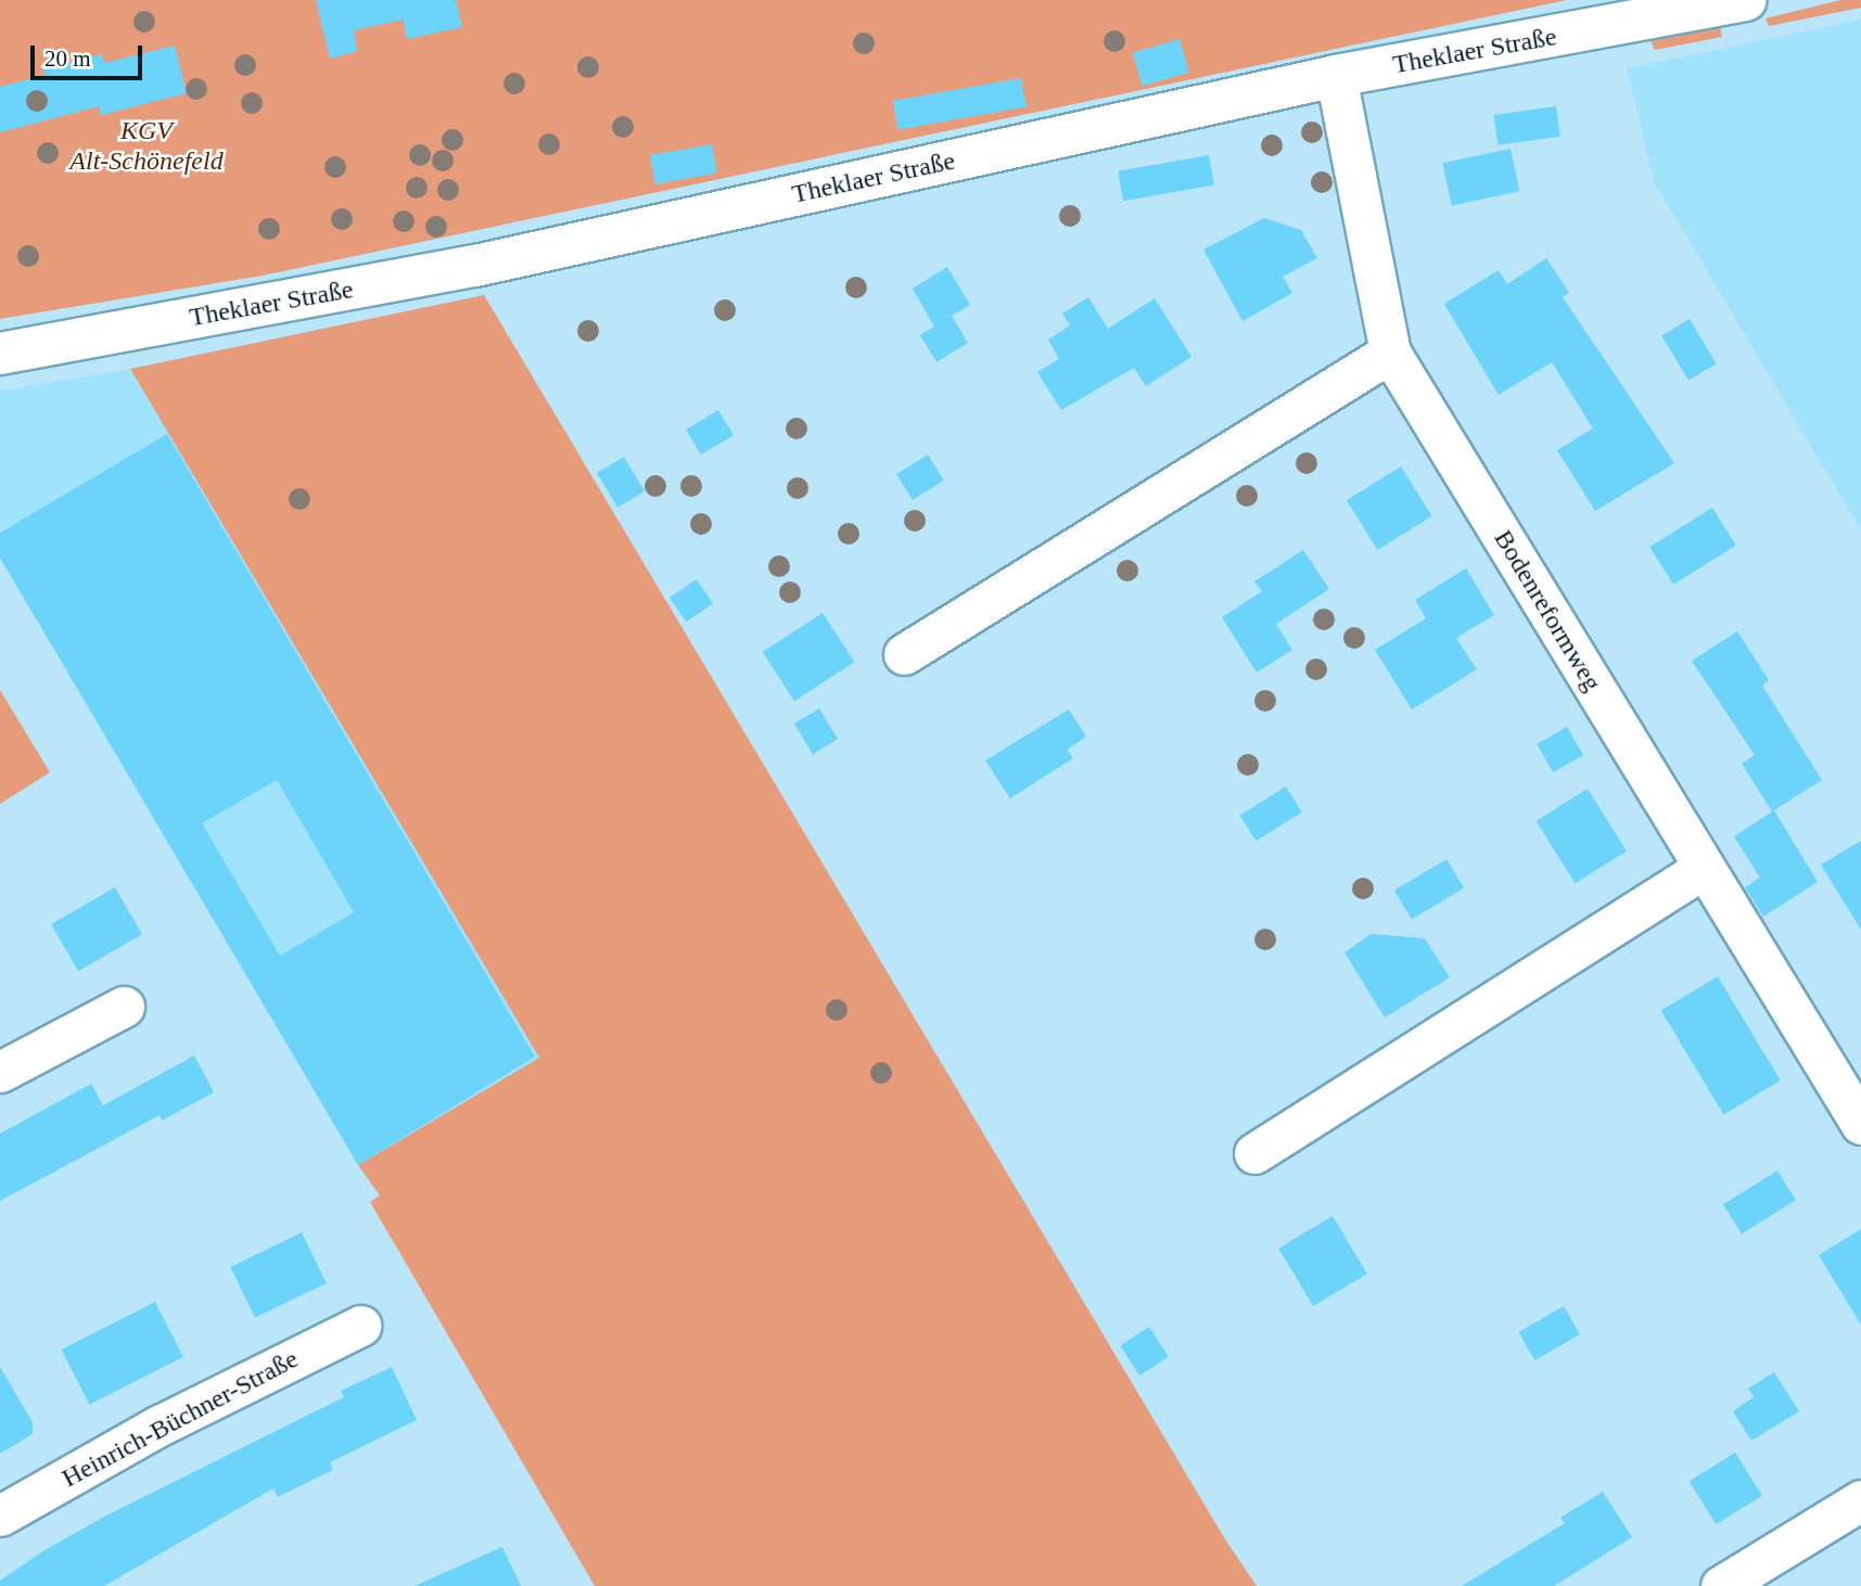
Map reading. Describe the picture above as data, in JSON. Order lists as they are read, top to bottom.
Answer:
{
  "streets": {
    "main road": ["Theklaer Straße"],
    "street": ["Bodenreformweg", "Heinrich-Büchner-Straße"]
  },
  "crossings": [
    ["Theklaer Straße", "Bodenreformweg"]
  ],
  "parks": ["KGV Alt-Schönefeld"],
  "scale_bar": "20 m"
}
